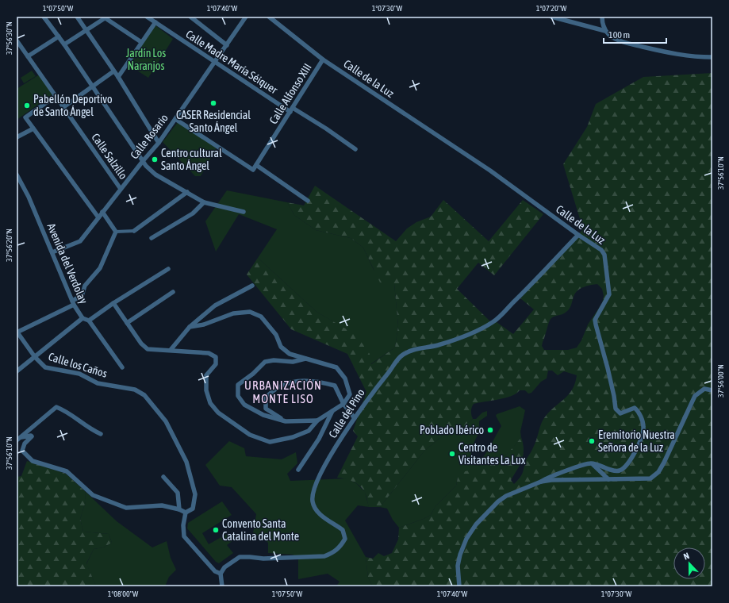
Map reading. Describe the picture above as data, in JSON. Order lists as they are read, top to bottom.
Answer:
{
  "streets": {
    "street": [
      "Calle Madre María Séiquer",
      "Calle de la Luz",
      "Calle Alfonso XIII",
      "Calle Rosario",
      "Calle Salzillo",
      "Avenida del Verdolay",
      "Calle los Caños",
      "Calle del Pino"
    ]
  },
  "crossings": [
    ["Calle Madre María Séiquer", "Calle Alfonso XIII"],
    ["Calle Madre María Séiquer", "Calle Rosario"],
    ["Calle de la Luz", "Calle Alfonso XIII"],
    ["Calle de la Luz", "Calle del Pino"],
    ["Calle Alfonso XIII", "Calle Rosario"],
    ["Calle Rosario", "Calle Salzillo"],
    ["Calle Rosario", "Avenida del Verdolay"],
    ["Calle los Caños", "Calle del Pino"]
  ],
  "districts": ["URBANIZACIÓN MONTE LISO"],
  "parks": ["Jardín Los Naranjos"],
  "places": [
    "CASER Residencial Santo Ángel",
    "Pabellón Deportivo de Santo Ángel",
    "Centro cultural Santo Ángel",
    "Poblado Ibérico",
    "Eremitorio Nuestra Señora de la Luz",
    "Centro de Visitantes La Lux",
    "Convento Santa Catalina del Monte"
  ],
  "scale_bar": "100 m",
  "north": "top",
  "coordinates": [
    "1°07'50\"W",
    "1°07'40\"W",
    "1°07'30\"W",
    "1°07'20\"W",
    "37°56'30\"N",
    "37°56'10\"N",
    "37°56'20\"N",
    "37°56'00\"N",
    "1°08'00\"W"
  ]
}
